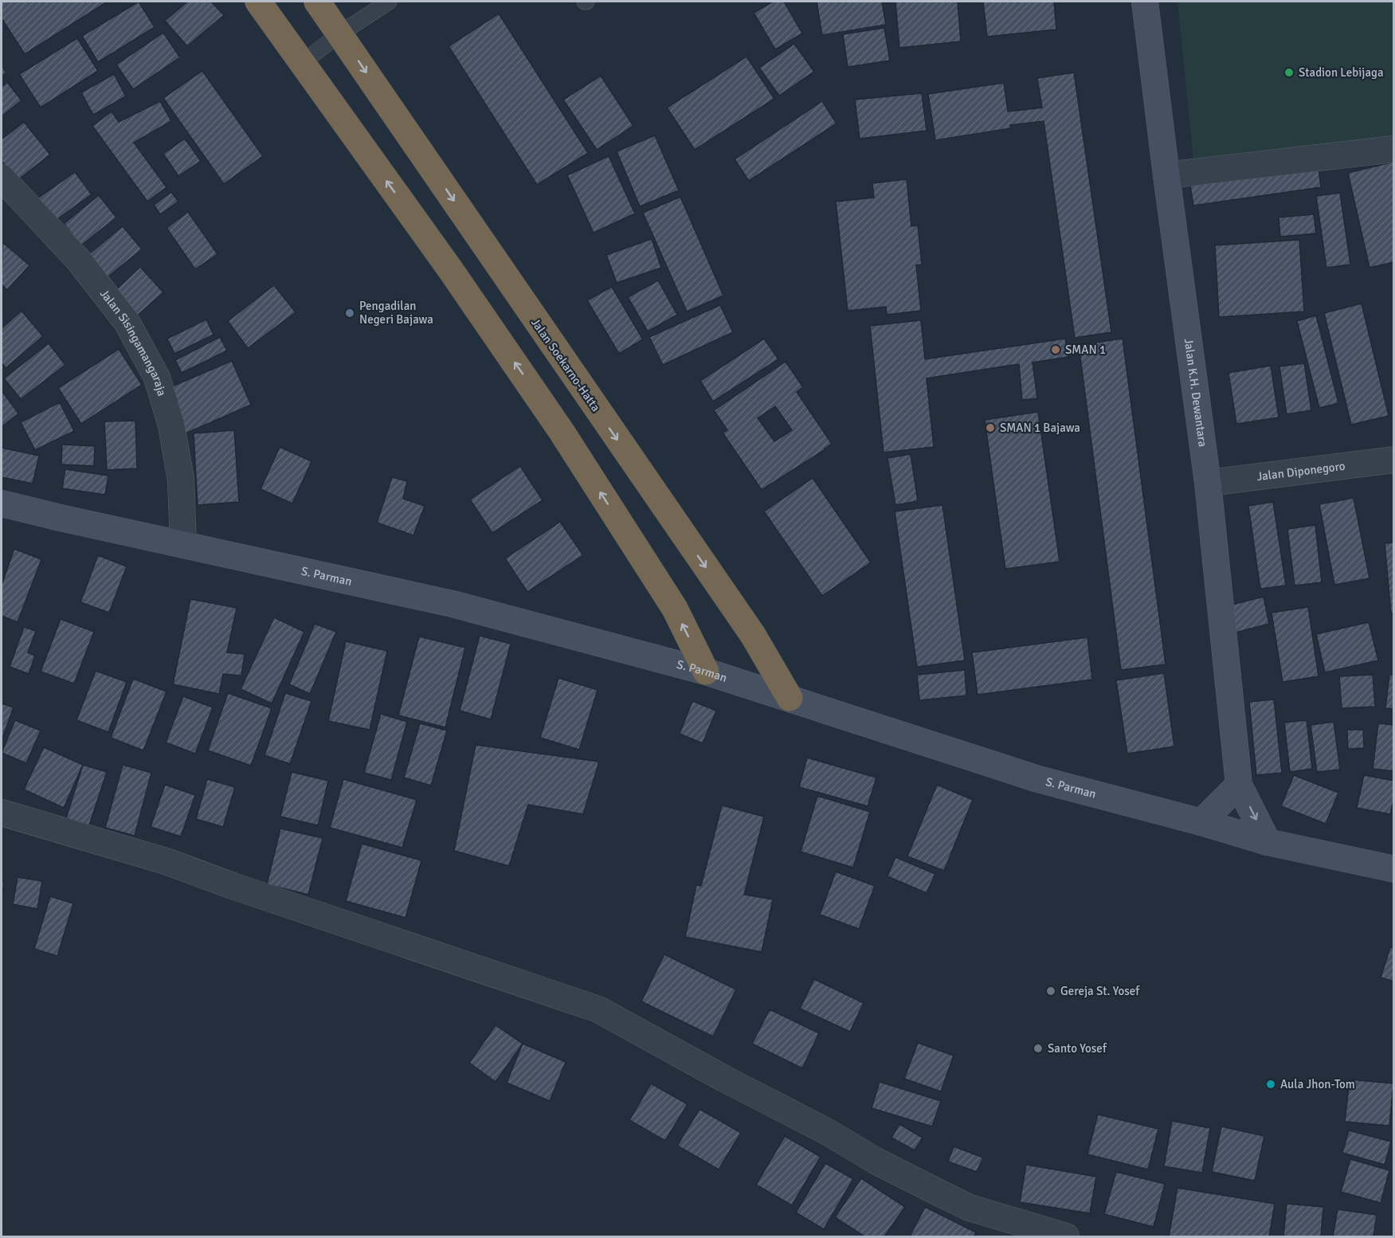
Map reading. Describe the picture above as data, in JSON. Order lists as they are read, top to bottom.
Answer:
{
  "streets": {
    "highway": ["Jalan Soekarno-Hatta"],
    "street": [
      "Jalan Sisingamangaraja",
      "Jalan K.H. Dewantara",
      "Jalan Diponegoro",
      "S. Parman"
    ]
  },
  "crossings": [
    ["Jalan Sisingamangaraja", "S. Parman"],
    ["Jalan Soekarno-Hatta", "S. Parman"],
    ["Jalan K.H. Dewantara", "Jalan Diponegoro"]
  ],
  "places": [
    "Stadion Lebijaga",
    "Pengadilan Negeri Bajawa",
    "SMAN 1",
    "SMAN 1 Bajawa",
    "Gereja St. Yosef",
    "Santo Yosef",
    "Aula Jhon-Tom"
  ]
}
